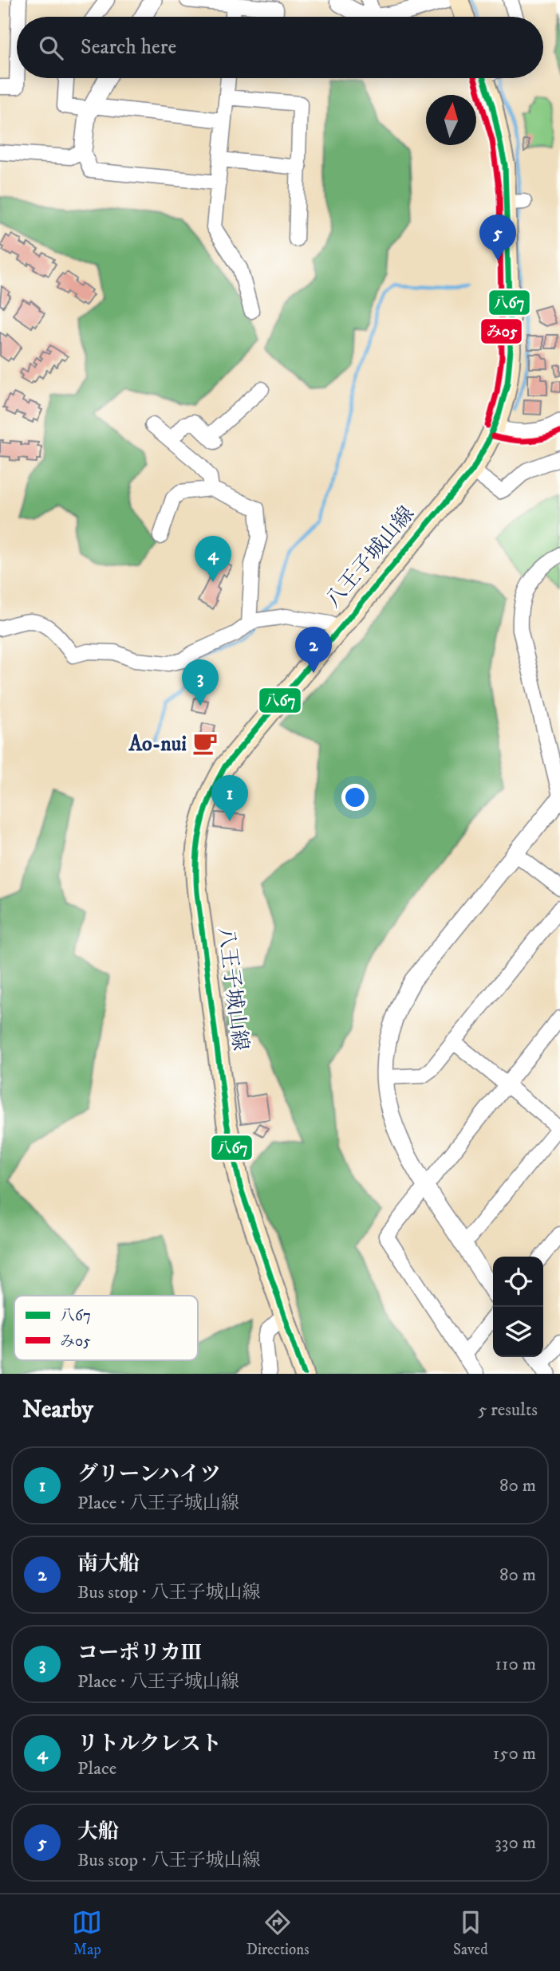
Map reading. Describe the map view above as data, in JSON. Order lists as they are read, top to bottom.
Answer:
{
  "streets": {
    "main road": ["八王子城山線"]
  },
  "places": {
    "cafe": ["Ao-nui"]
  },
  "lines": ["transit line 八67", "transit line み05"],
  "legend": ["八67", "み05"],
  "north": "top",
  "page": {
    "search": "Search here",
    "pins": [
      "5",
      "4",
      "2",
      "3",
      "1"
    ],
    "heading": ["Nearby", "5 results"],
    "list": [
      {
        "mark": "1",
        "name": "グリーンハイツ",
        "note": "Place · 八王子城山線",
        "value": "80 m"
      },
      {
        "mark": "2",
        "name": "南大船",
        "note": "Bus stop · 八王子城山線",
        "value": "80 m"
      },
      {
        "mark": "3",
        "name": "コーポリカⅢ",
        "note": "Place · 八王子城山線",
        "value": "110 m"
      },
      {
        "mark": "4",
        "name": "リトルクレスト",
        "note": "Place",
        "value": "150 m"
      },
      {
        "mark": "5",
        "name": "大船",
        "note": "Bus stop · 八王子城山線",
        "value": "330 m"
      }
    ],
    "nav": ["Map", "Directions", "Saved"]
  }
}
